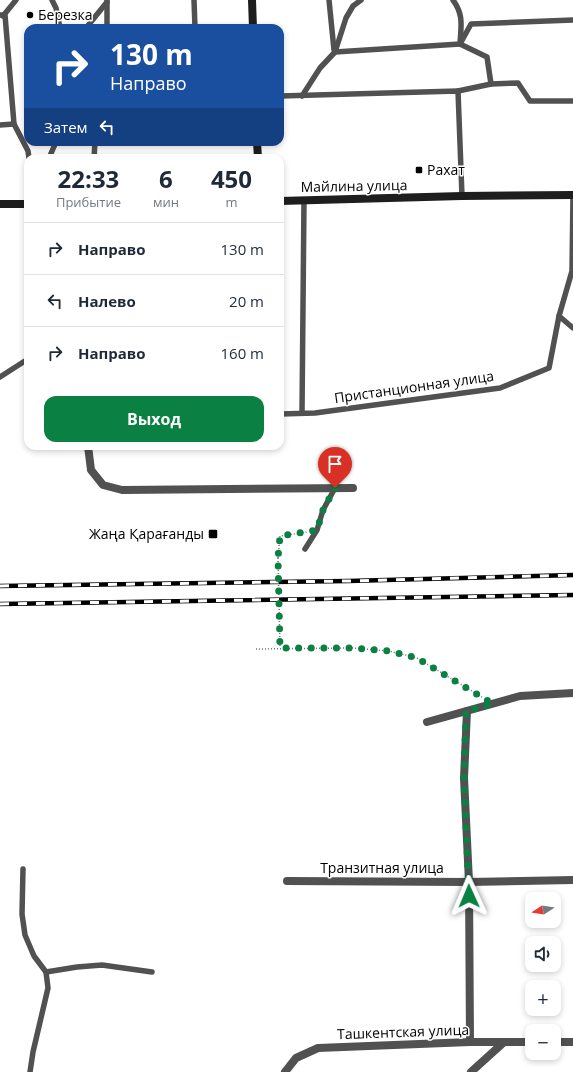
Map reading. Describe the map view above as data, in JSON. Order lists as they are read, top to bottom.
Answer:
{
  "streets": {
    "main road": ["Майлина улица"],
    "street": ["Транзитная улица", "Ташкентская улица"],
    "lane": ["Пристанционная улица"]
  },
  "places": {
    "other": ["Березка"],
    "transit": ["Рахат", "Жаңа Қарағанды"]
  },
  "north": "left",
  "page": {
    "turn": ["130 m", "Направо"],
    "then": "Затем",
    "eta": [
      "22:33",
      "Прибытие",
      "6",
      "мин",
      "450",
      "m"
    ],
    "list": [
      {
        "name": "Направо",
        "value": "130 m"
      },
      {
        "name": "Налево",
        "value": "20 m"
      },
      {
        "name": "Направо",
        "value": "160 m"
      }
    ],
    "buttons": "Выход",
    "map_buttons": ["+", "−"]
  }
}
